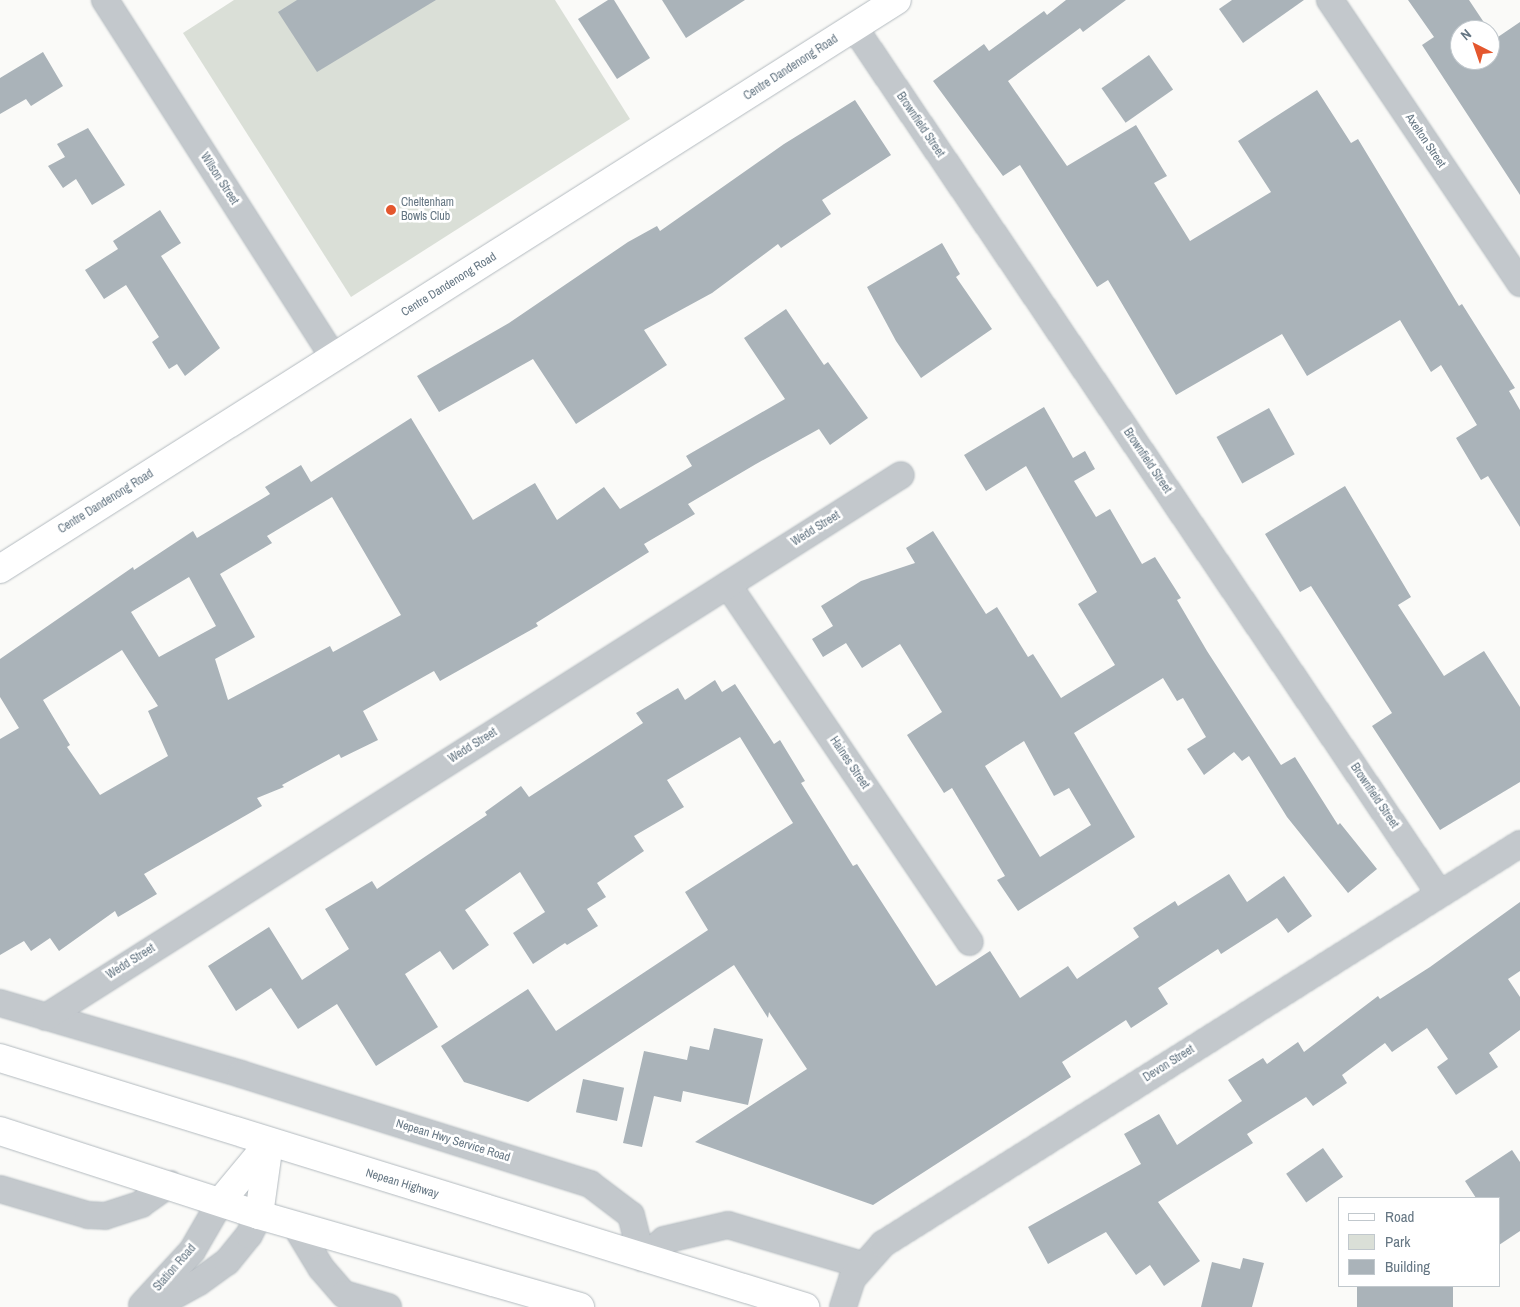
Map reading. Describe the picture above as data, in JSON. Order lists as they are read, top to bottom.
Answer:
{
  "streets": {
    "main road": ["Centre Dandenong Road", "Nepean Highway"],
    "street": [
      "Brownfield Street",
      "Axelton Street",
      "Wilson Street",
      "Wedd Street",
      "Haines Street",
      "Devon Street",
      "Nepean Hwy Service Road",
      "Station Road"
    ]
  },
  "crossings": [
    ["Centre Dandenong Road", "Brownfield Street"],
    ["Centre Dandenong Road", "Wilson Street"],
    ["Brownfield Street", "Devon Street"],
    ["Wedd Street", "Haines Street"],
    ["Wedd Street", "Nepean Hwy Service Road"],
    ["Nepean Hwy Service Road", "Nepean Highway"]
  ],
  "places": ["Cheltenham Bowls Club"],
  "legend": ["Road", "Park", "Building"],
  "north": "top left"
}
